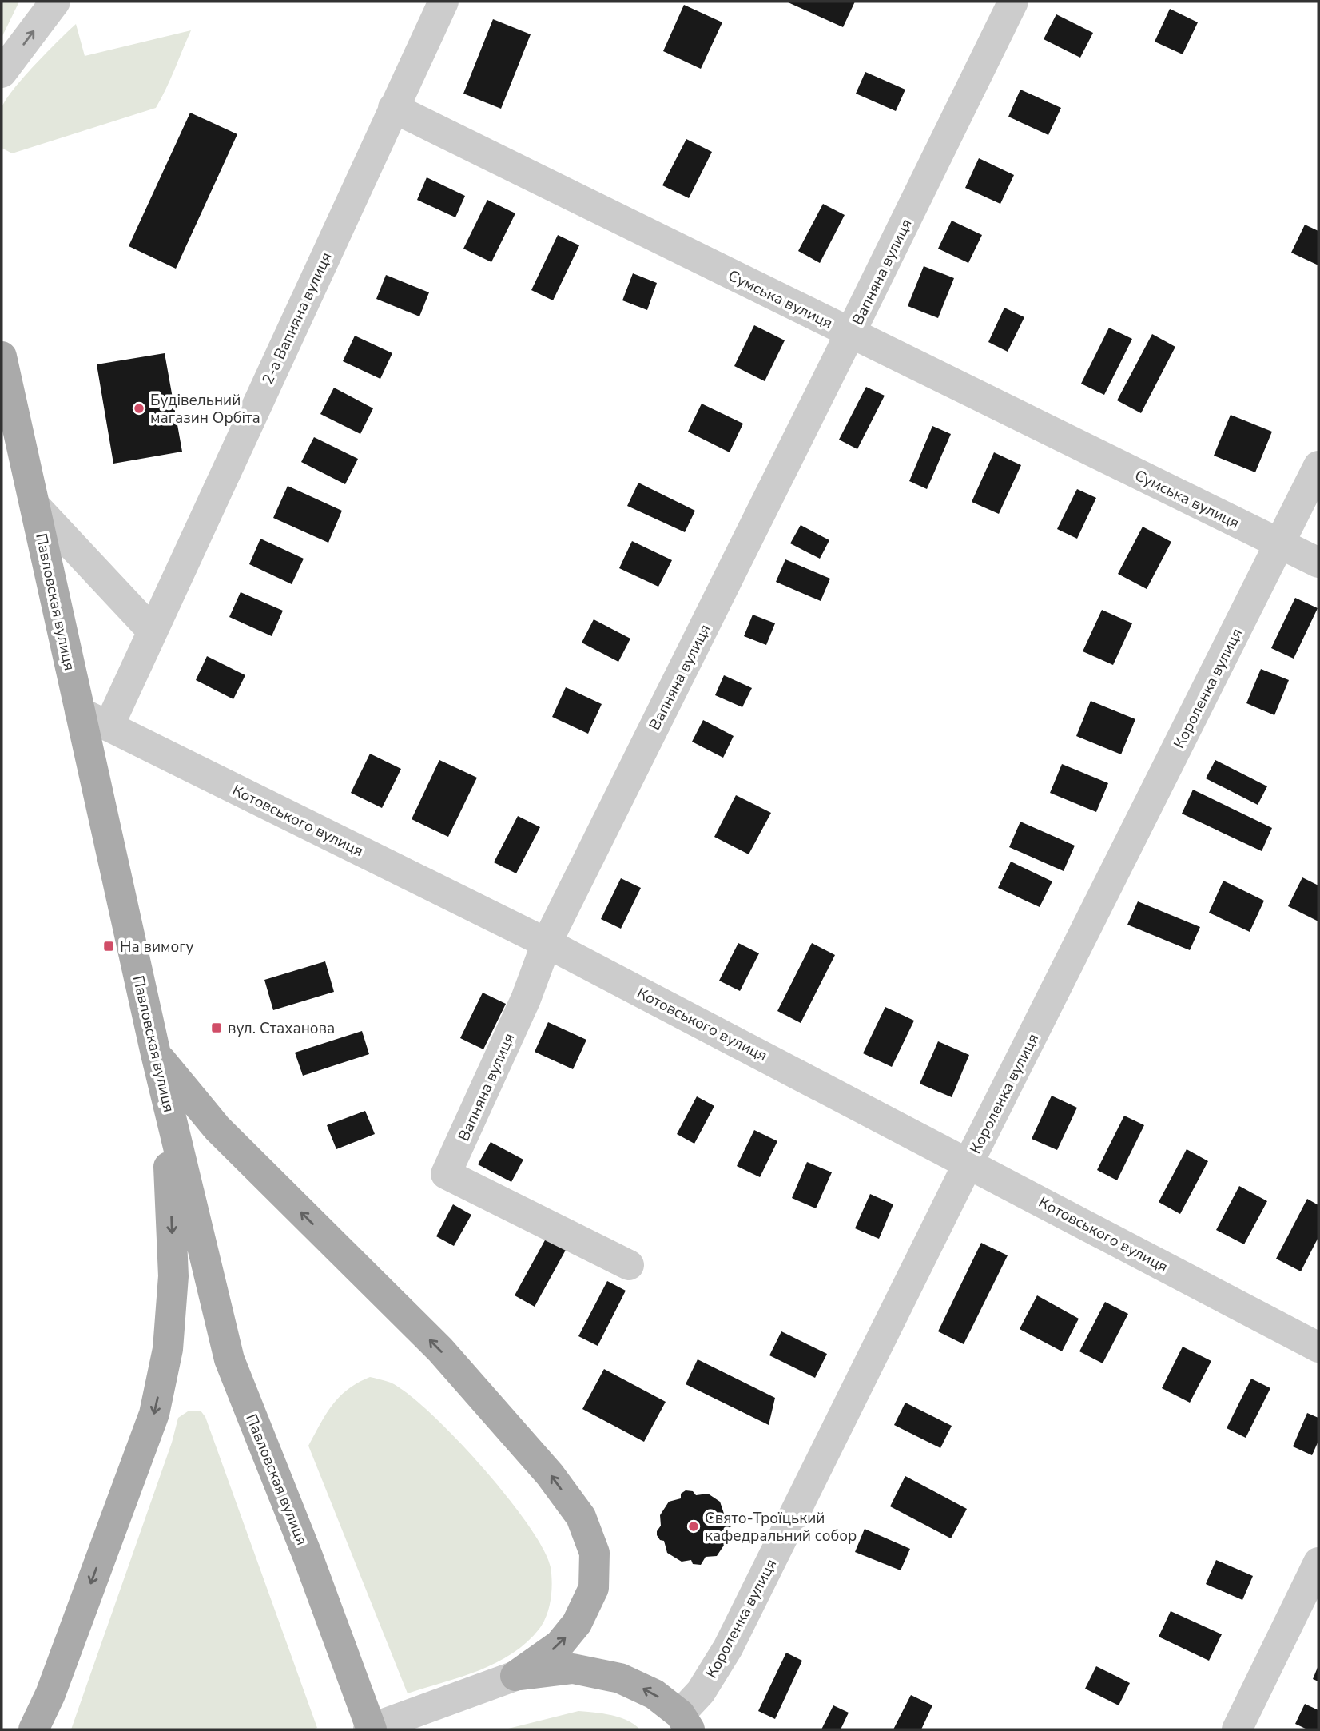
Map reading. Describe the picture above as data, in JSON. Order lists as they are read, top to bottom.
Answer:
{
  "streets": {
    "main road": ["Павловская вулиця"],
    "street": [
      "Вапняна вулиця",
      "Сумська вулиця",
      "2-а Вапняна вулиця",
      "Короленка вулиця",
      "Котовського вулиця"
    ]
  },
  "crossings": [
    ["Вапняна вулиця", "Сумська вулиця"],
    ["Вапняна вулиця", "Котовського вулиця"],
    ["Сумська вулиця", "2-а Вапняна вулиця"],
    ["Сумська вулиця", "Короленка вулиця"],
    ["2-а Вапняна вулиця", "Котовського вулиця"],
    ["Павловская вулиця", "Котовського вулиця"],
    ["Короленка вулиця", "Котовського вулиця"]
  ],
  "places": {
    "other": ["Будівельний магазин Орбіта", "Свято-Троїцький кафедральний собор"],
    "transit": ["На вимогу", "вул. Стаханова"]
  }
}
